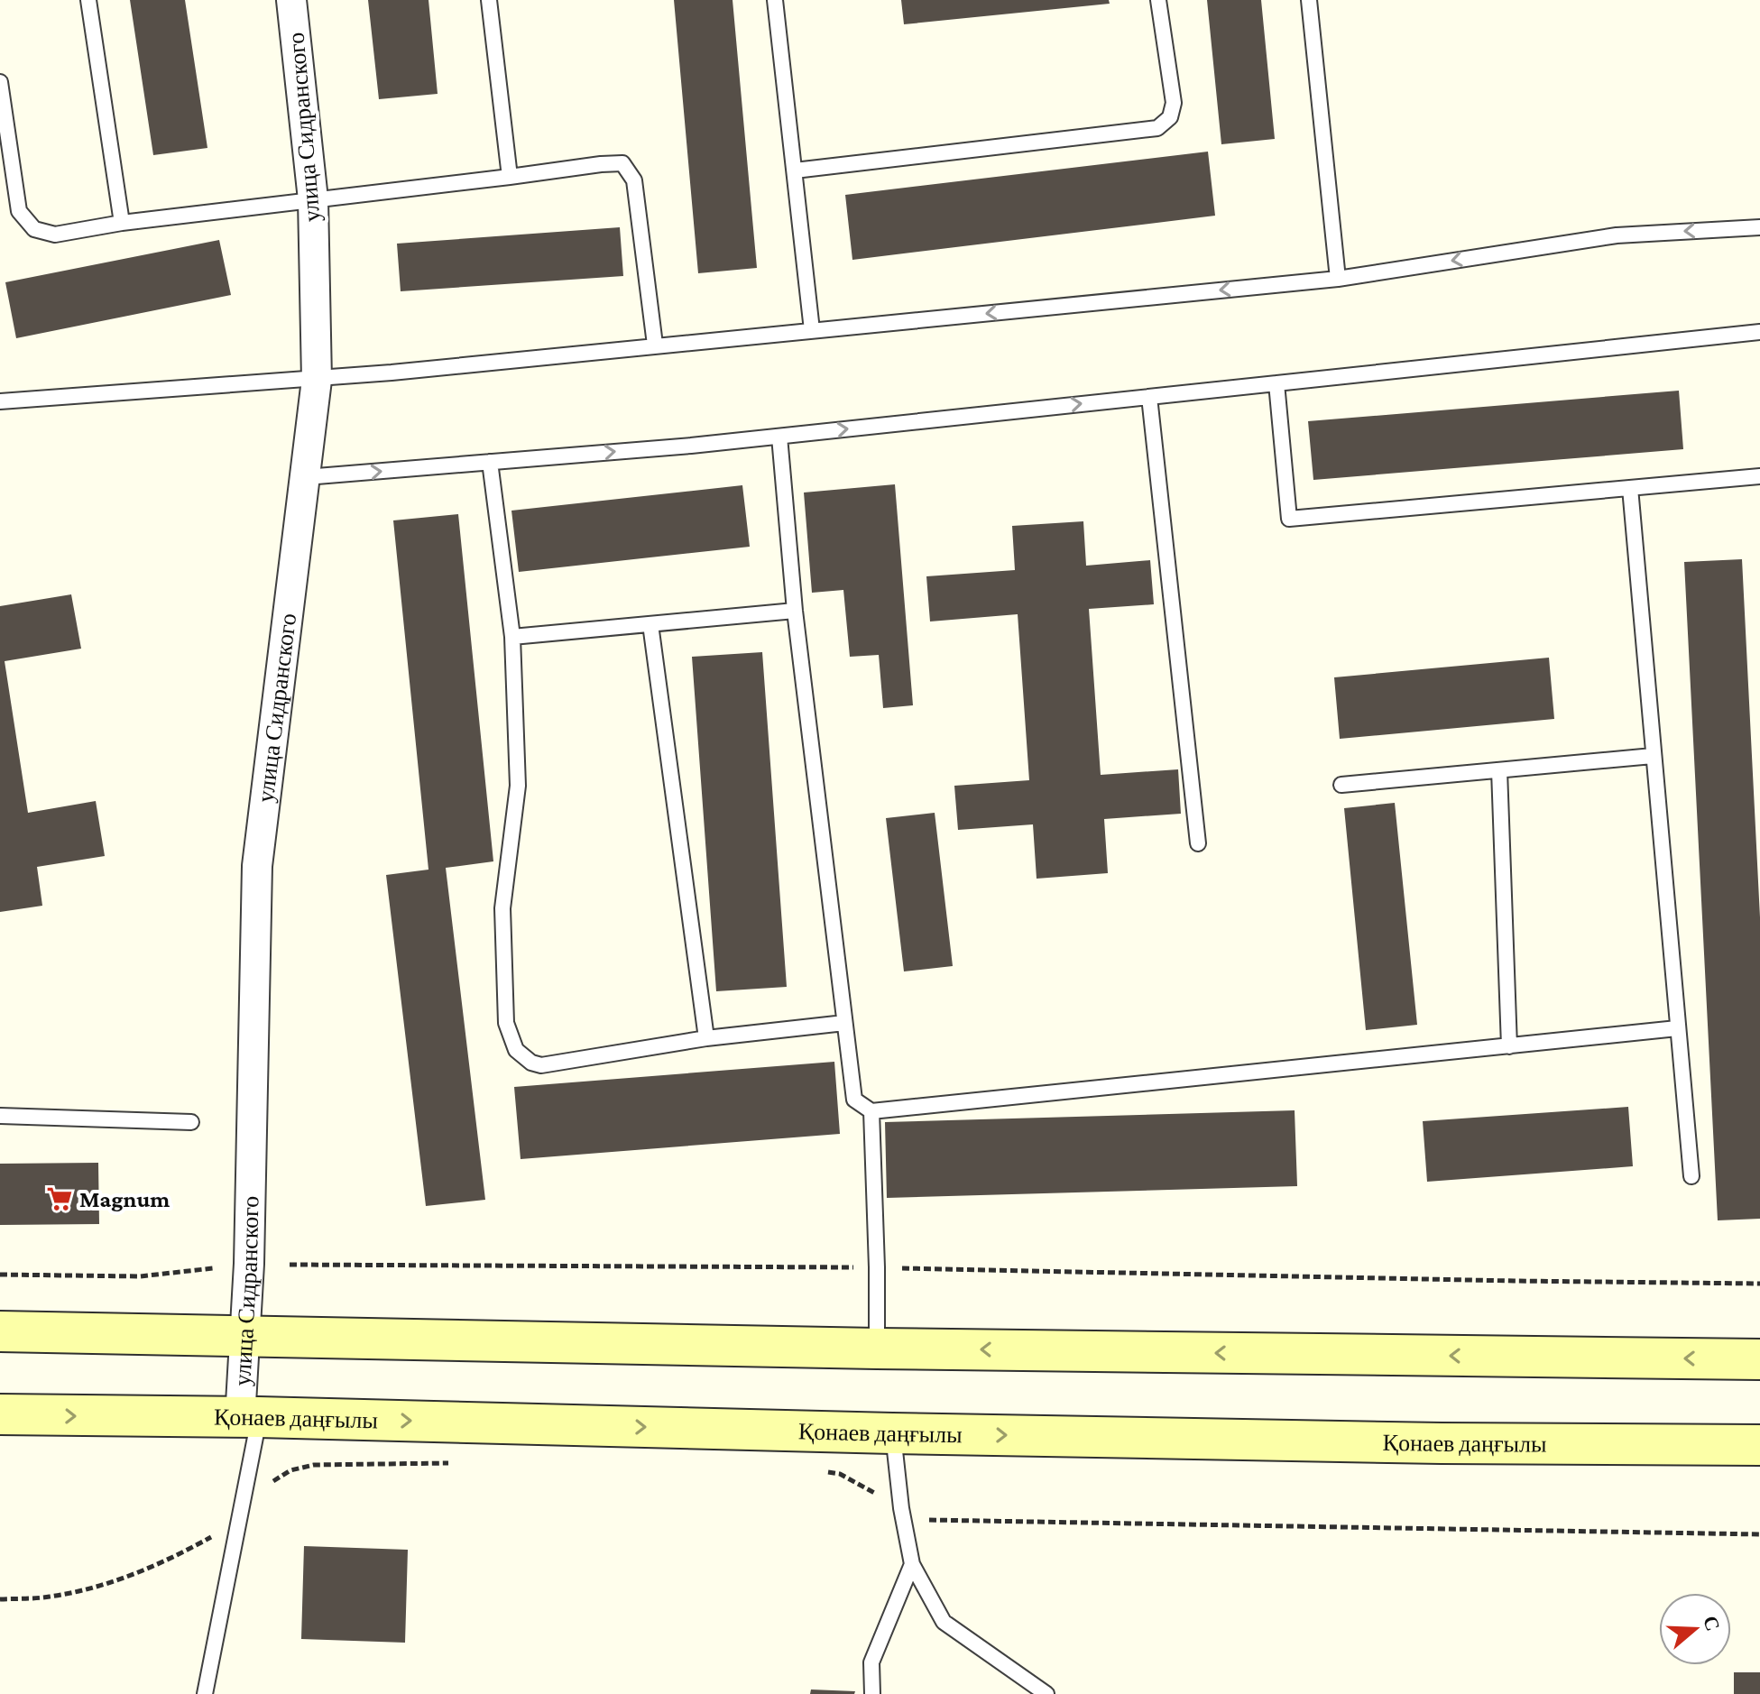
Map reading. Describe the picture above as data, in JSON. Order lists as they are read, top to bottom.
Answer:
{
  "streets": {
    "main road": ["Қонаев даңғылы"],
    "street": ["улица Сидранского"]
  },
  "crossings": [
    ["улица Сидранского", "Қонаев даңғылы"]
  ],
  "places": {
    "supermarket": ["Magnum"]
  },
  "north": "right"
}
